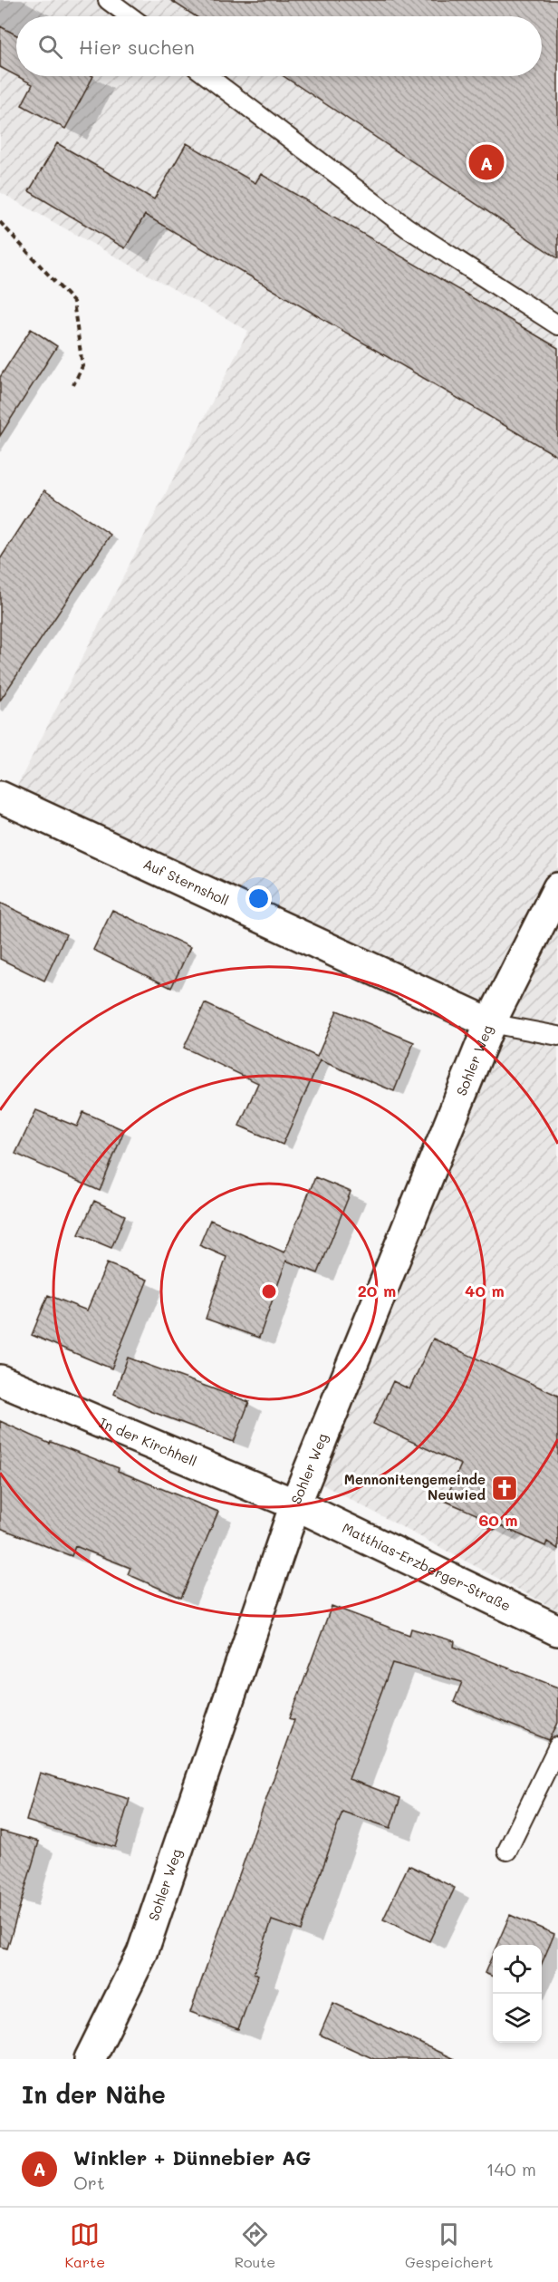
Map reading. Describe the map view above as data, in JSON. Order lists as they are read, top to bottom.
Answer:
{
  "streets": {
    "street": [
      "Auf Sternsholl",
      "Sohler Weg",
      "In der Kirchhell",
      "Matthias-Erzberger-Straße"
    ]
  },
  "crossings": [
    ["Auf Sternsholl", "Sohler Weg"],
    ["Sohler Weg", "In der Kirchhell"],
    ["Sohler Weg", "Matthias-Erzberger-Straße"],
    ["In der Kirchhell", "Matthias-Erzberger-Straße"]
  ],
  "places": {
    "church": ["Mennonitengemeinde Neuwied"]
  },
  "page": {
    "search": "Hier suchen",
    "pins": "A",
    "heading": "In der Nähe",
    "list": [
      {
        "mark": "A",
        "name": "Winkler + Dünnebier AG",
        "note": "Ort",
        "value": "140 m"
      }
    ],
    "nav": ["Karte", "Route", "Gespeichert"]
  },
  "rings": ["20 m", "40 m", "60 m"]
}
